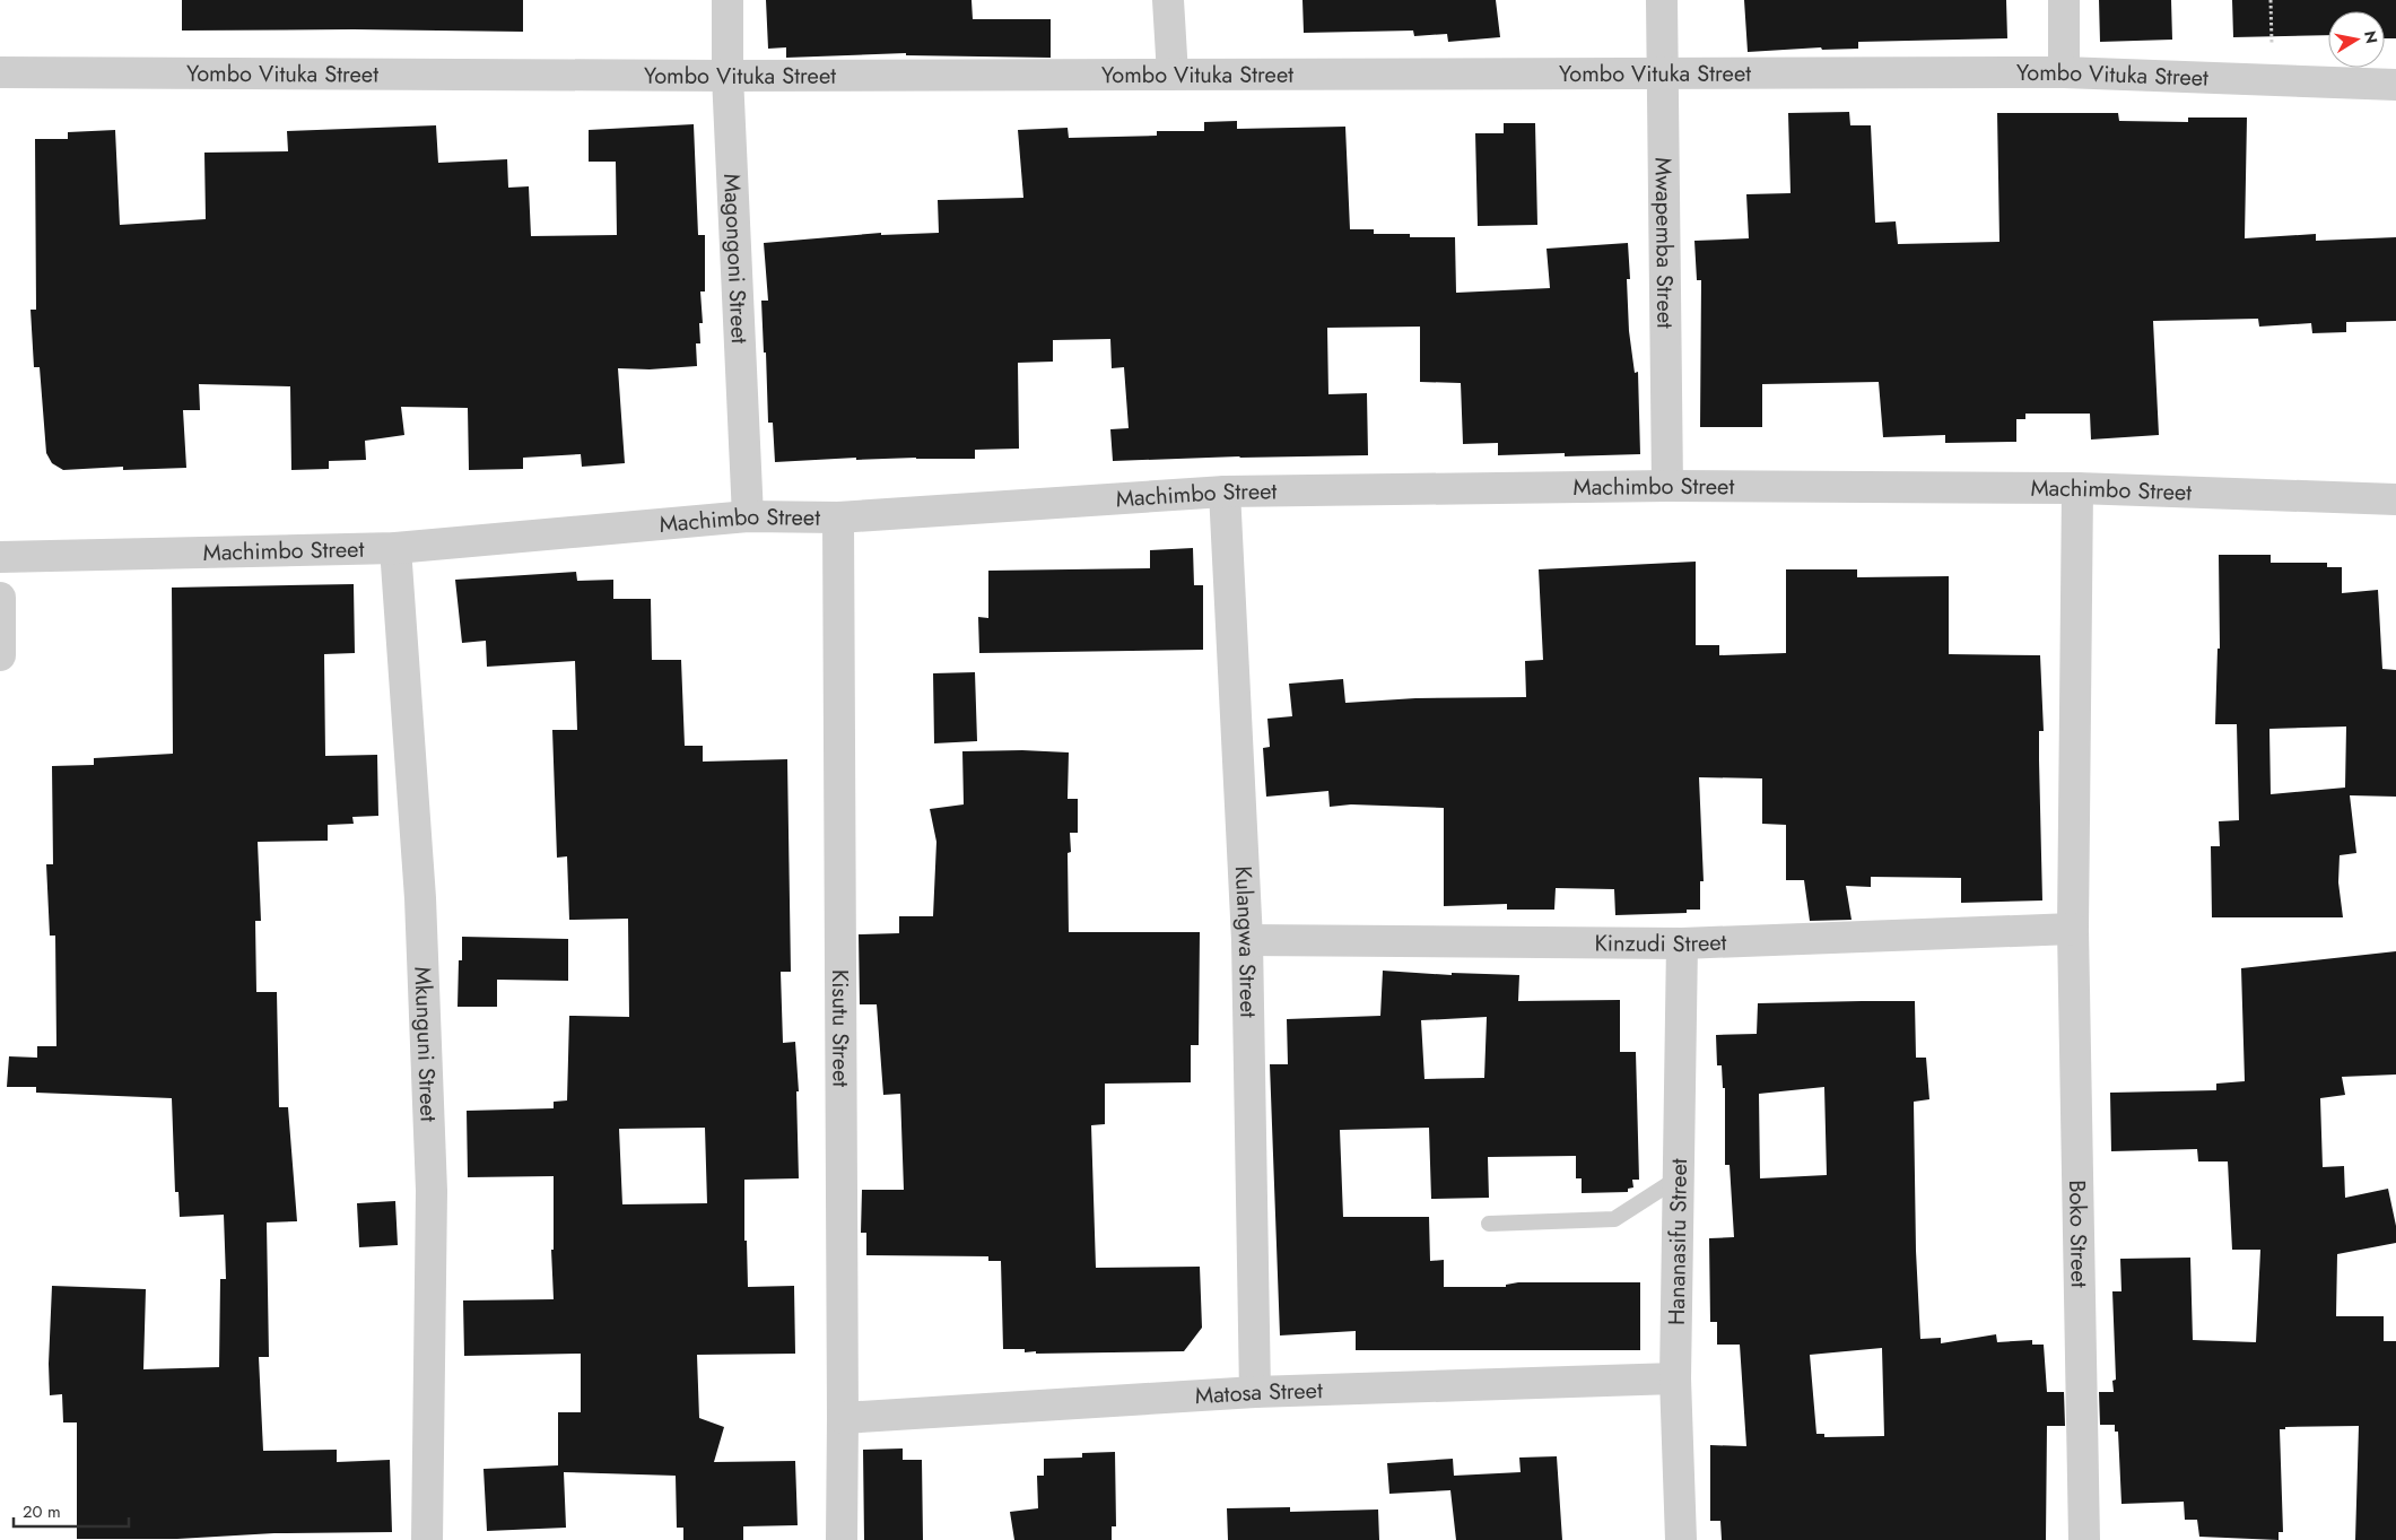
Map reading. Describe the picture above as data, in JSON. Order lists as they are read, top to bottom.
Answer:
{
  "streets": {
    "street": [
      "Yombo Vituka Street",
      "Mwapemba Street",
      "Magongoni Street",
      "Machimbo Street",
      "Kulangwa Street",
      "Kinzudi Street",
      "Kisutu Street",
      "Mkunguni Street",
      "Boko Street",
      "Hananasifu Street",
      "Matosa Street"
    ]
  },
  "crossings": [
    ["Yombo Vituka Street", "Mwapemba Street"],
    ["Yombo Vituka Street", "Magongoni Street"],
    ["Mwapemba Street", "Machimbo Street"],
    ["Magongoni Street", "Machimbo Street"],
    ["Machimbo Street", "Kulangwa Street"],
    ["Machimbo Street", "Kisutu Street"],
    ["Machimbo Street", "Mkunguni Street"],
    ["Machimbo Street", "Boko Street"],
    ["Kulangwa Street", "Kinzudi Street"],
    ["Kulangwa Street", "Matosa Street"],
    ["Kinzudi Street", "Boko Street"],
    ["Kinzudi Street", "Hananasifu Street"],
    ["Kisutu Street", "Matosa Street"],
    ["Hananasifu Street", "Matosa Street"]
  ],
  "scale_bar": "20 m",
  "north": "right"
}
